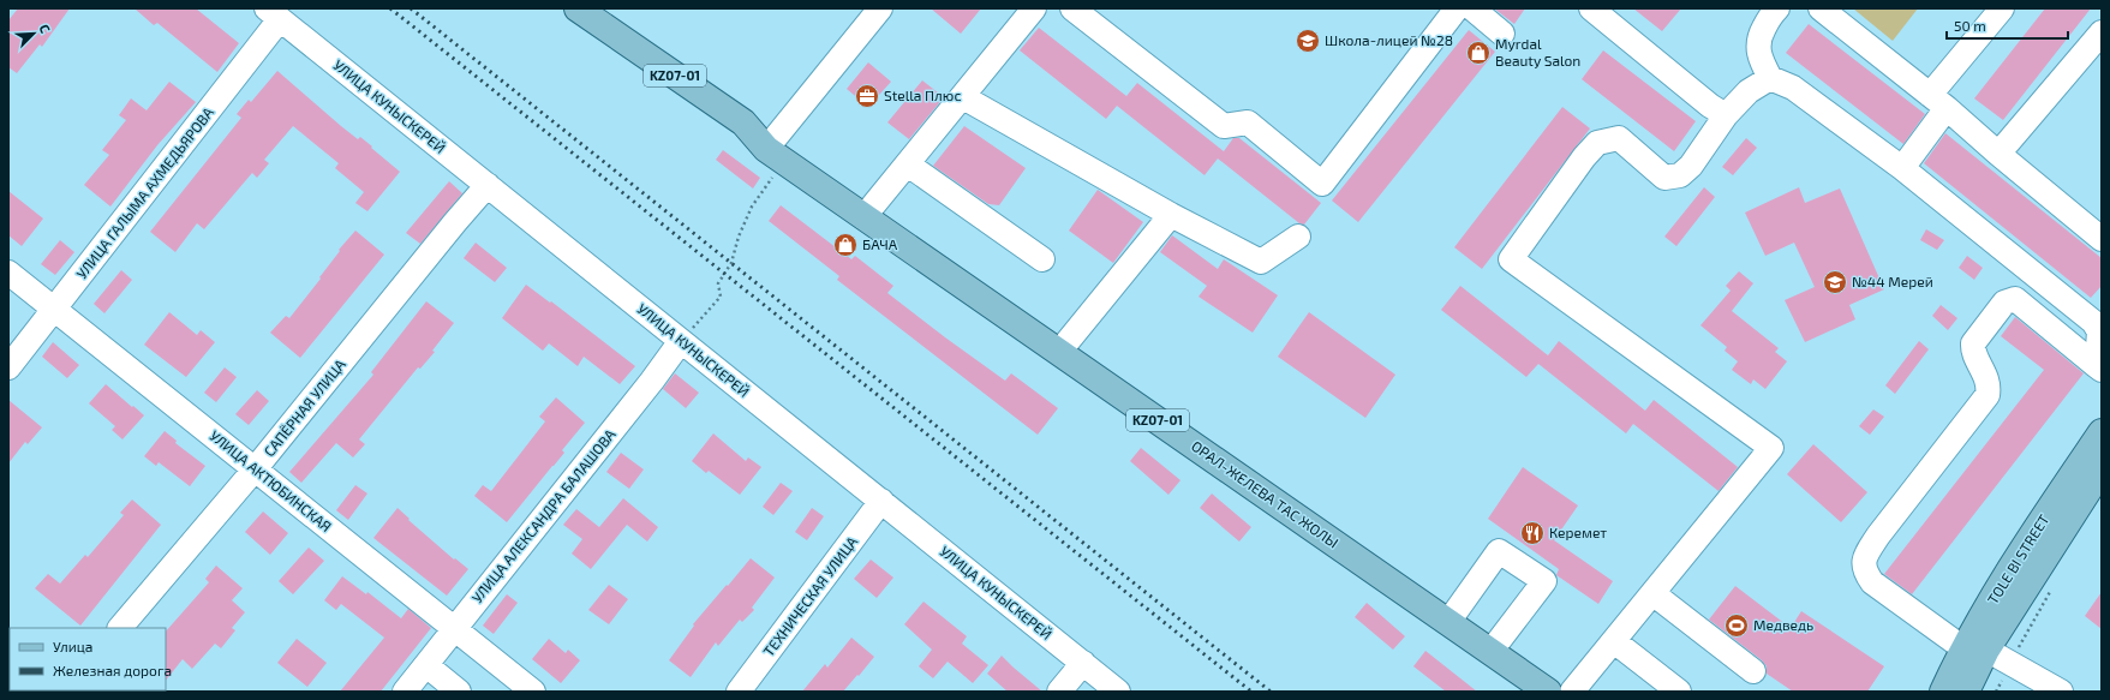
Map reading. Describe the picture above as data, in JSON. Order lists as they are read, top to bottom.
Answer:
{
  "streets": {
    "main road": ["KZ07-01", "ОРАЛ-ЖЕЛЕВА ТАС ЖОЛЫ", "TOLE BI STREET"],
    "street": [
      "УЛИЦА КУНЫСКЕРЕЙ",
      "УЛИЦА ГАЛЫМА АХМЕДЬЯРОВА",
      "САПЁРНАЯ УЛИЦА",
      "УЛИЦА АКТЮБИНСКАЯ",
      "УЛИЦА АЛЕКСАНДРА БАЛАШОВА",
      "ТЕХНИЧЕСКАЯ УЛИЦА"
    ]
  },
  "crossings": [
    ["KZ07-01", "ОРАЛ-ЖЕЛЕВА ТАС ЖОЛЫ"],
    ["УЛИЦА КУНЫСКЕРЕЙ", "УЛИЦА ГАЛЫМА АХМЕДЬЯРОВА"],
    ["УЛИЦА КУНЫСКЕРЕЙ", "САПЁРНАЯ УЛИЦА"],
    ["УЛИЦА КУНЫСКЕРЕЙ", "УЛИЦА АЛЕКСАНДРА БАЛАШОВА"],
    ["УЛИЦА КУНЫСКЕРЕЙ", "ТЕХНИЧЕСКАЯ УЛИЦА"],
    ["УЛИЦА ГАЛЫМА АХМЕДЬЯРОВА", "УЛИЦА АКТЮБИНСКАЯ"],
    ["САПЁРНАЯ УЛИЦА", "УЛИЦА АКТЮБИНСКАЯ"],
    ["УЛИЦА АКТЮБИНСКАЯ", "УЛИЦА АЛЕКСАНДРА БАЛАШОВА"]
  ],
  "places": {
    "school or university": ["Школа-лицей №28", "№44 Мерей"],
    "shop": ["Myrdal Beauty Salon", "БАЧА"],
    "office": ["Stella Плюс"],
    "restaurant": ["Керемет"],
    "sports": ["Медведь"]
  },
  "legend": ["Улица", "Железная дорога"],
  "scale_bar": "50 m",
  "north": "top right"
}
